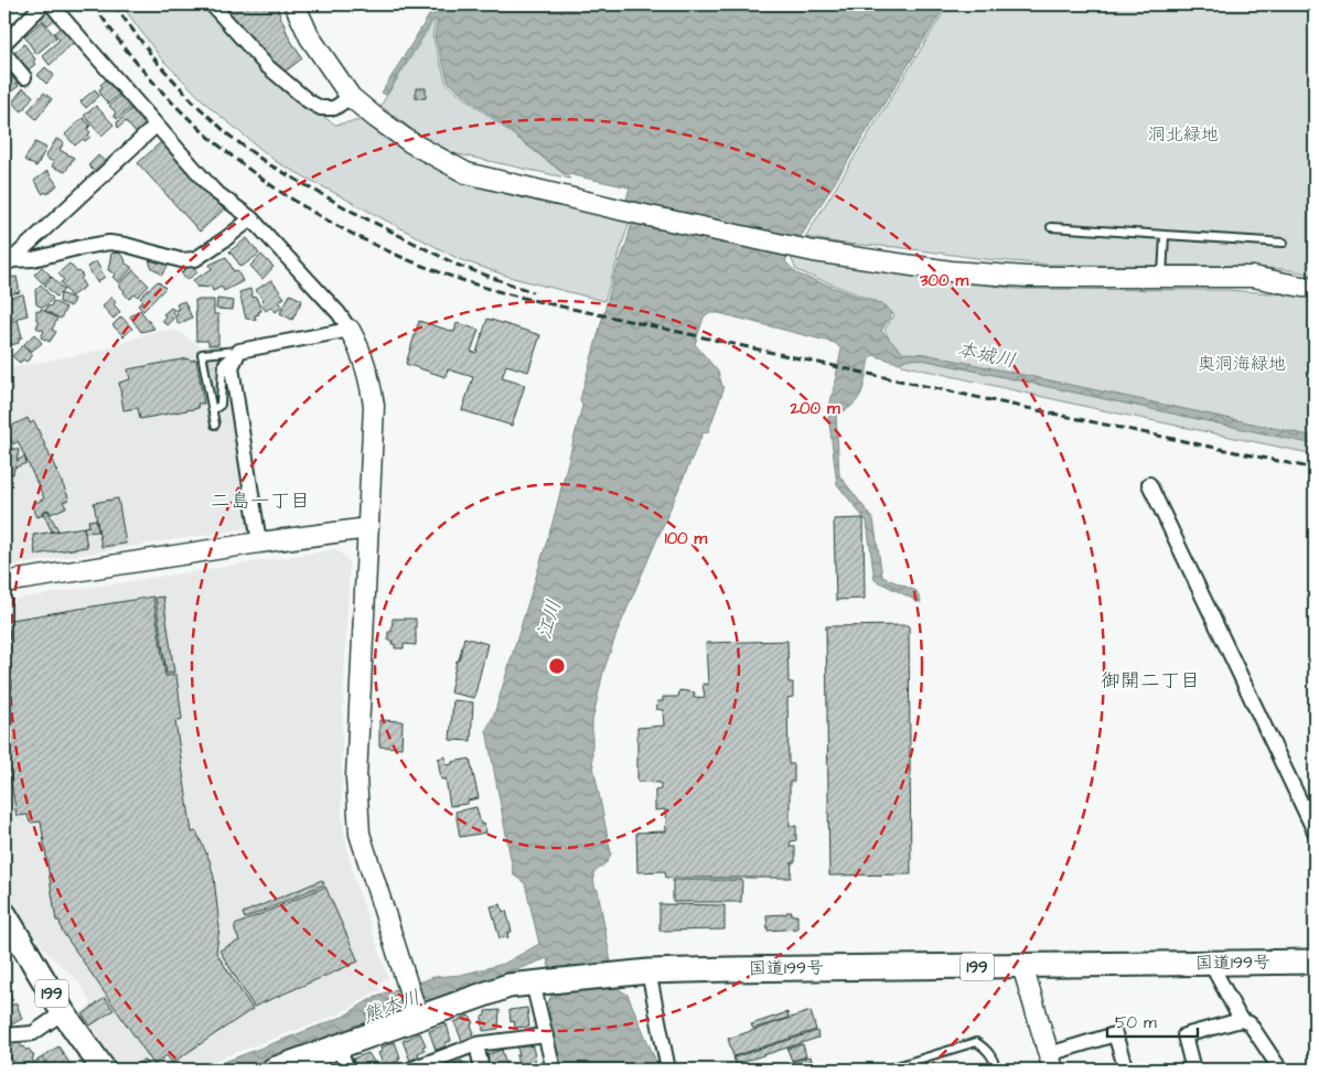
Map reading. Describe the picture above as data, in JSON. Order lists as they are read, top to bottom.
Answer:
{
  "streets": {
    "highway": ["国道199号", "199"]
  },
  "districts": ["二島一丁目", "御開二丁目"],
  "water": ["本城川", "江川", "熊本川"],
  "parks": ["洞北緑地", "奥洞海緑地"],
  "scale_bar": "50 m",
  "rings": ["300 m", "200 m", "100 m"]
}
